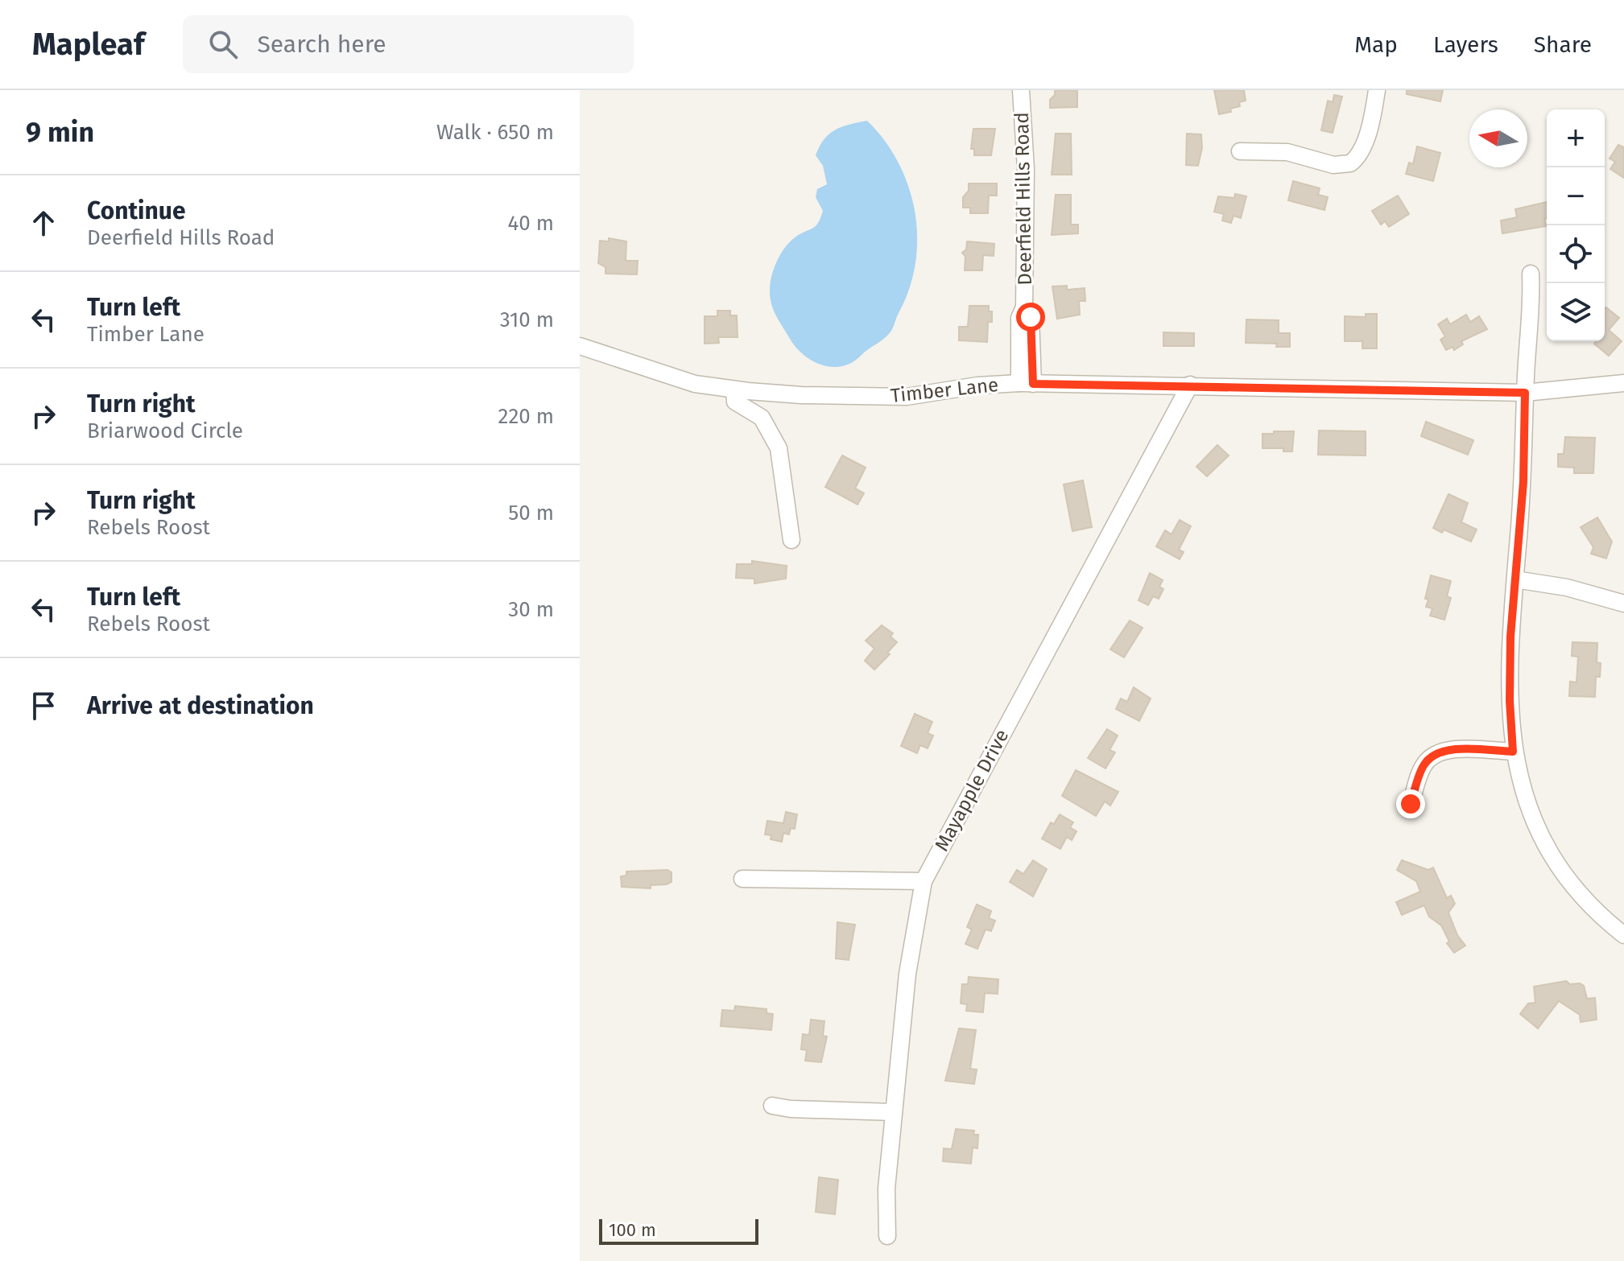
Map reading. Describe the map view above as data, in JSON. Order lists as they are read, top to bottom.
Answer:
{
  "streets": {
    "street": ["Deerfield Hills Road", "Timber Lane", "Mayapple Drive"]
  },
  "crossings": [
    ["Deerfield Hills Road", "Timber Lane"],
    ["Timber Lane", "Mayapple Drive"]
  ],
  "scale_bar": "100 m",
  "north": "left",
  "page": {
    "header": "Mapleaf",
    "search": "Search here",
    "nav": ["Map", "Layers", "Share"],
    "heading": ["9 min", "Walk · 650 m"],
    "map_buttons": ["+", "−"],
    "list": [
      ["Continue", "Deerfield Hills Road", "40 m"],
      ["Turn left", "Timber Lane", "310 m"],
      ["Turn right", "Briarwood Circle", "220 m"],
      ["Turn right", "Rebels Roost", "50 m"],
      ["Turn left", "Rebels Roost", "30 m"],
      "Arrive at destination"
    ],
    "scale": "100 m"
  }
}
